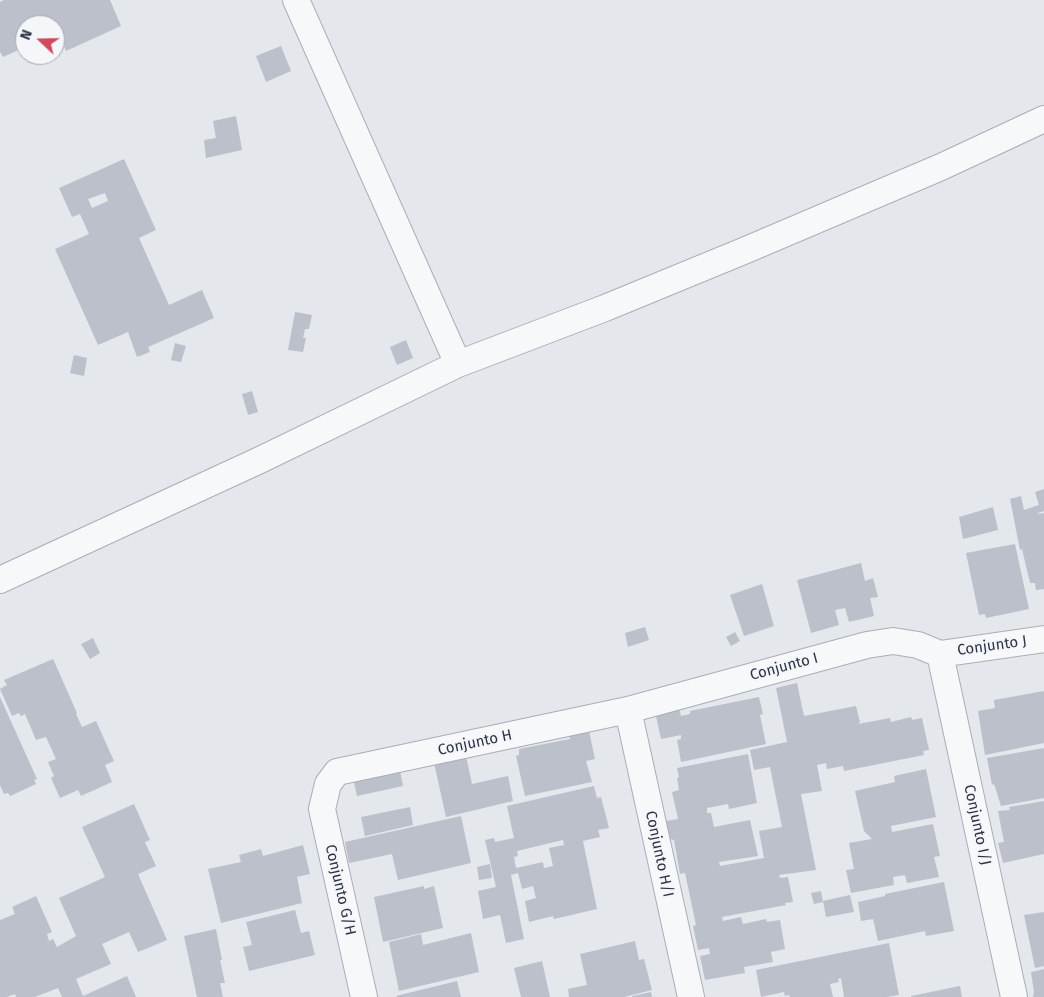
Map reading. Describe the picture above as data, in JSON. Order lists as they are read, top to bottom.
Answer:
{
  "streets": {
    "street": [
      "Conjunto J",
      "Conjunto I",
      "Conjunto H",
      "Conjunto I/J",
      "Conjunto H/I",
      "Conjunto G/H"
    ]
  },
  "crossings": [
    ["Conjunto J", "Conjunto I"],
    ["Conjunto J", "Conjunto I/J"],
    ["Conjunto I", "Conjunto H"],
    ["Conjunto I", "Conjunto I/J"],
    ["Conjunto I", "Conjunto H/I"],
    ["Conjunto H", "Conjunto H/I"],
    ["Conjunto H", "Conjunto G/H"]
  ],
  "north": "left"
}
